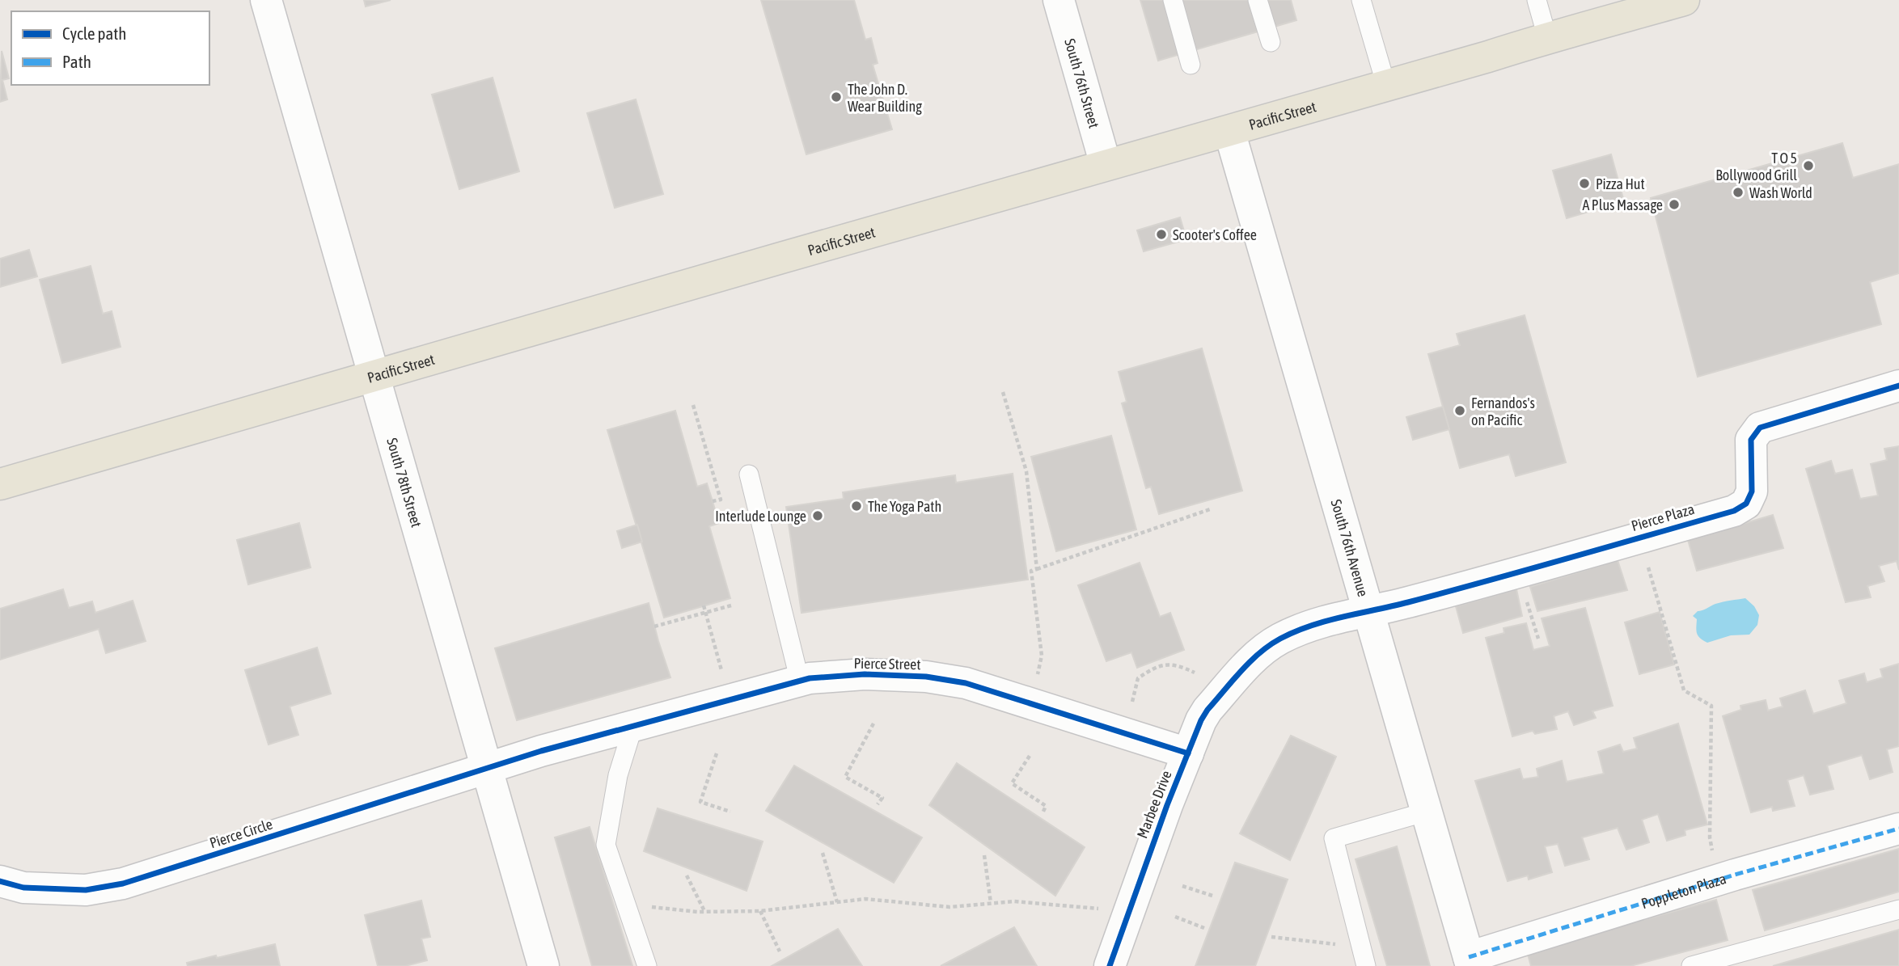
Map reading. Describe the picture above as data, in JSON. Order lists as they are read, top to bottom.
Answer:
{
  "streets": {
    "main road": ["Pacific Street"],
    "street": [
      "South 76th Street",
      "South 78th Street",
      "Pierce Plaza",
      "South 76th Avenue",
      "Pierce Street",
      "Marbee Drive",
      "Pierce Circle",
      "Poppleton Plaza"
    ]
  },
  "crossings": [
    ["South 76th Street", "Pacific Street"],
    ["Pacific Street", "South 78th Street"],
    ["Pacific Street", "South 76th Avenue"],
    ["South 78th Street", "Pierce Street"],
    ["South 78th Street", "Pierce Circle"],
    ["Pierce Plaza", "South 76th Avenue"],
    ["Pierce Plaza", "Marbee Drive"],
    ["South 76th Avenue", "Marbee Drive"],
    ["South 76th Avenue", "Poppleton Plaza"],
    ["Pierce Street", "Marbee Drive"],
    ["Pierce Street", "Pierce Circle"]
  ],
  "places": [
    "The John D. Wear Building",
    "T O 5 Bollywood Grill",
    "Pizza Hut",
    "Wash World",
    "A Plus Massage",
    "Scooter's Coffee",
    "Fernandos's on Pacific",
    "The Yoga Path",
    "Interlude Lounge"
  ],
  "legend": ["Cycle path", "Path"]
}
